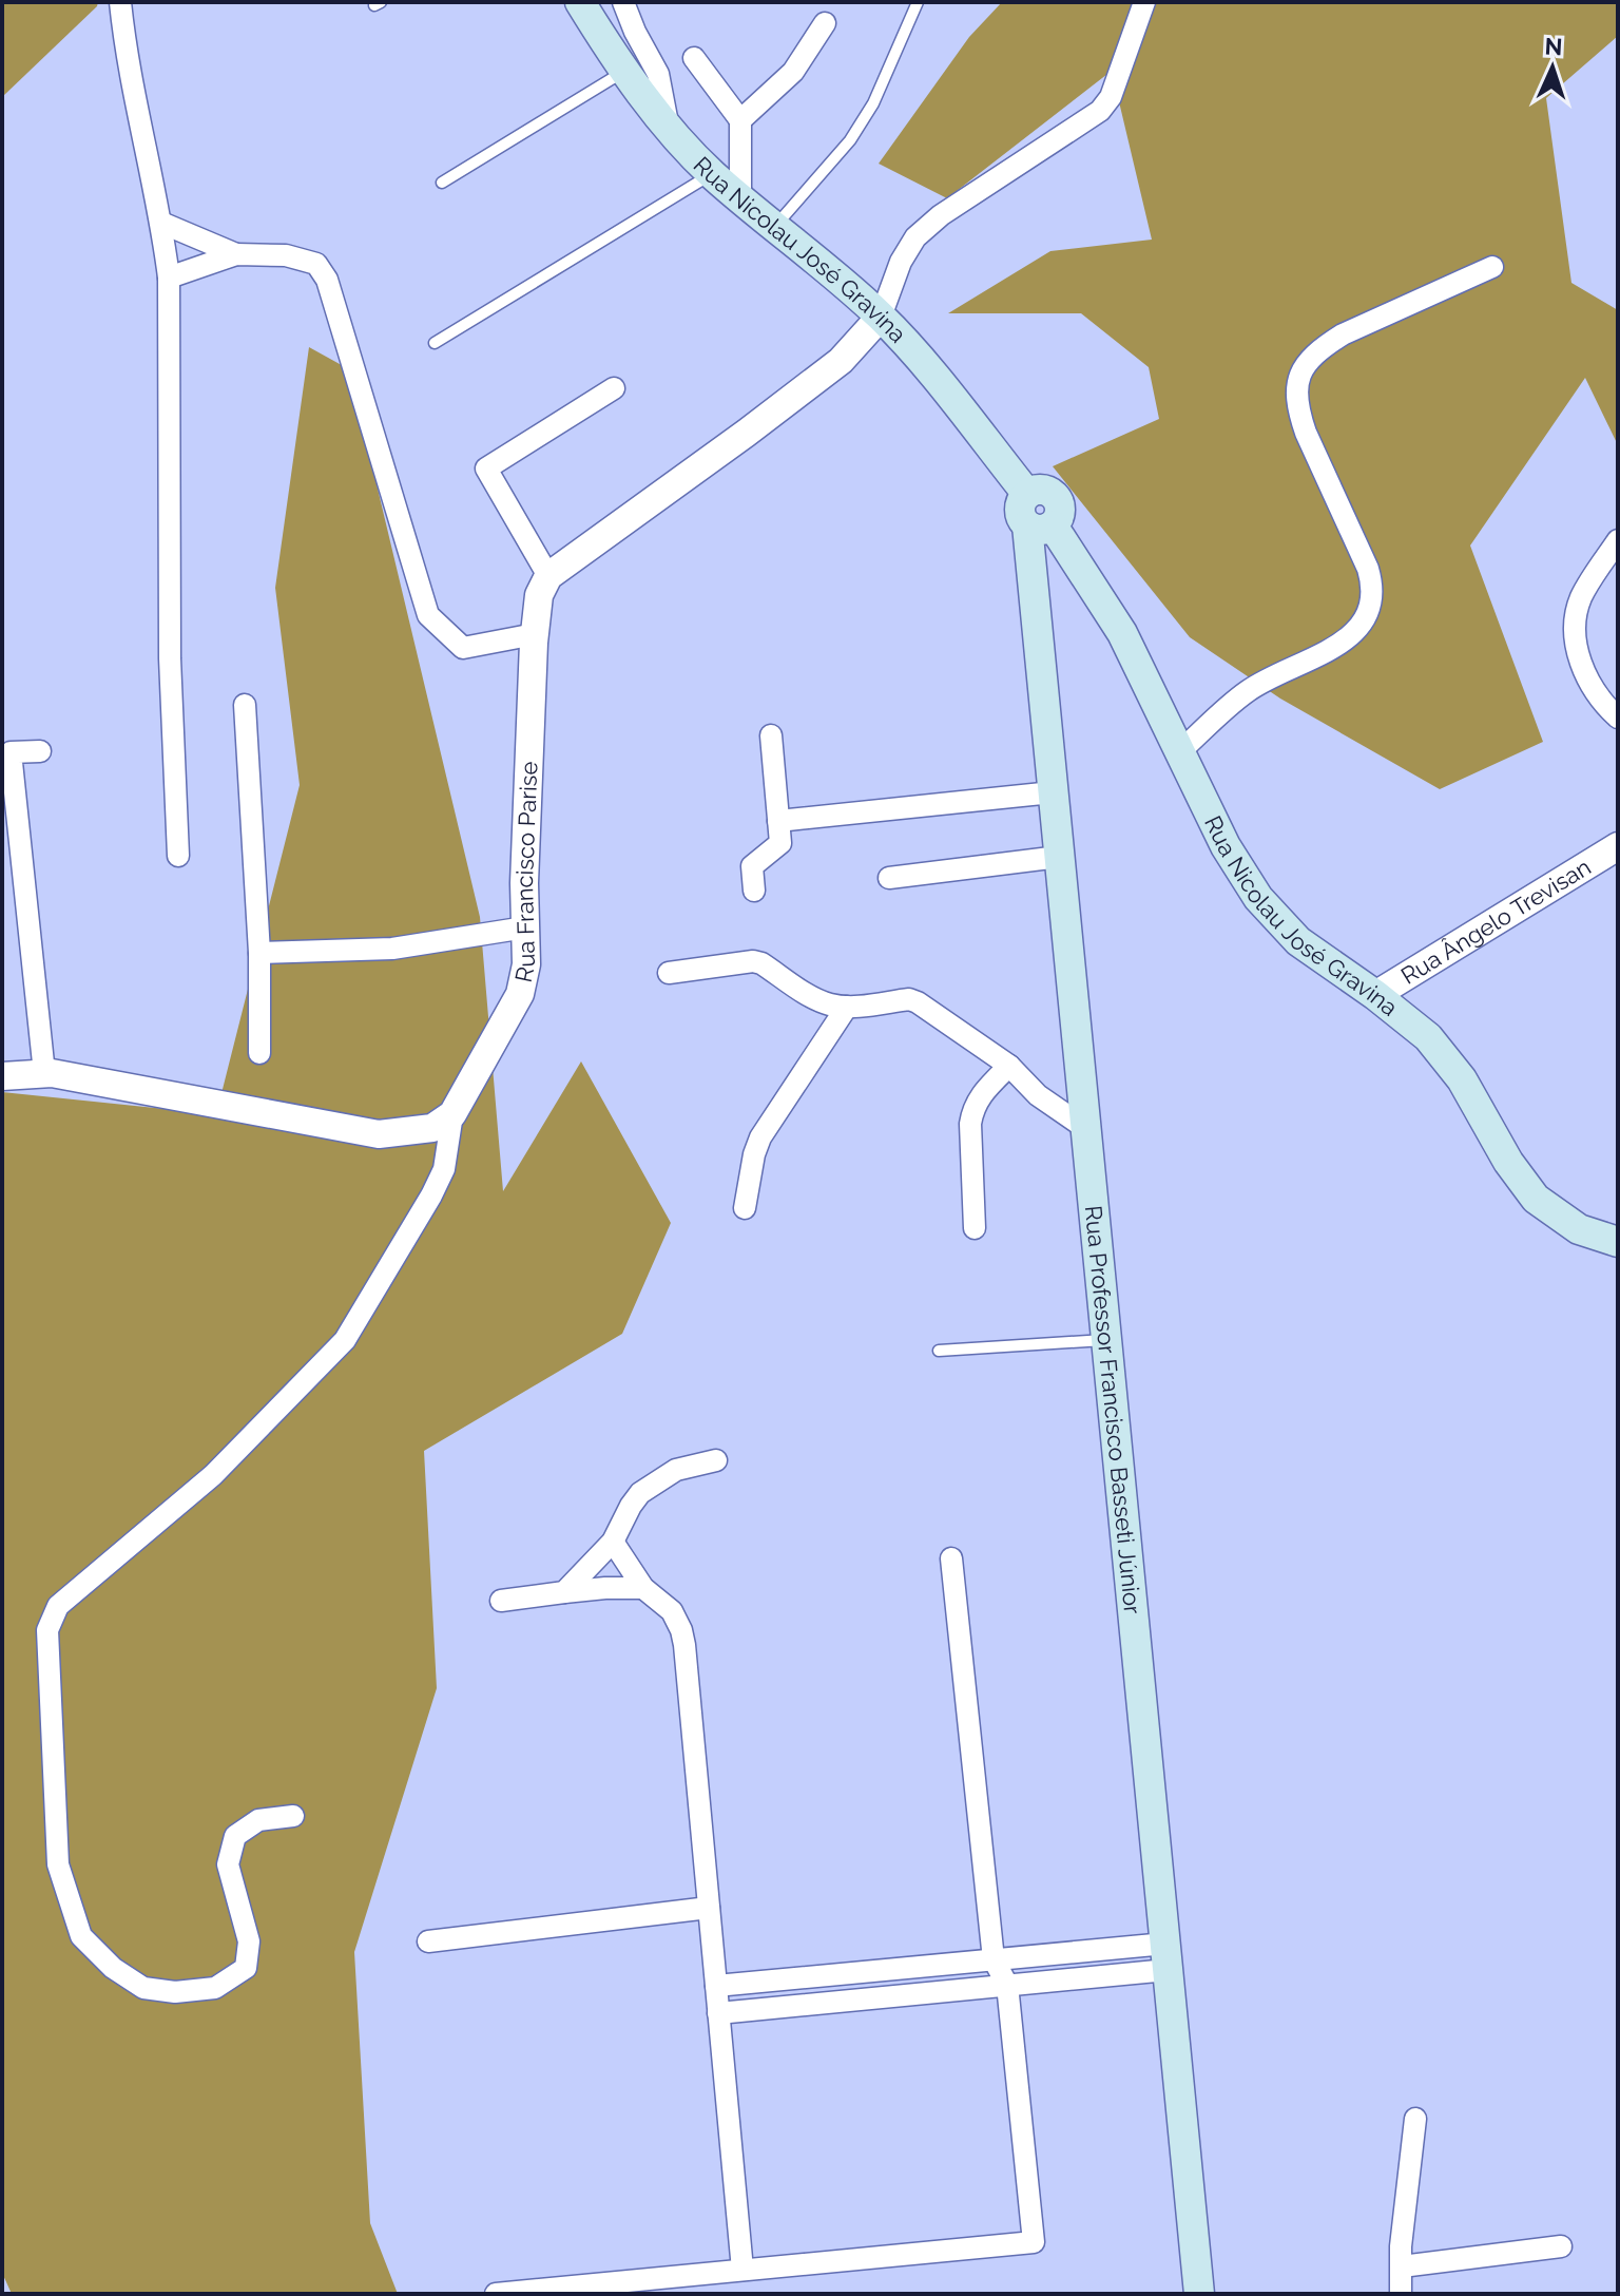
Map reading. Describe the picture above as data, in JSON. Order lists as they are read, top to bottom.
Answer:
{
  "streets": {
    "main road": ["Rua Nicolau José Gravina", "Rua Professor Francisco Basseti Júnior"],
    "street": ["Rua Francisco Parise", "Rua Ângelo Trevisan"]
  },
  "crossings": [
    ["Rua Nicolau José Gravina", "Rua Ângelo Trevisan"],
    ["Rua Nicolau José Gravina", "Rua Professor Francisco Basseti Júnior"]
  ],
  "north": "top"
}
